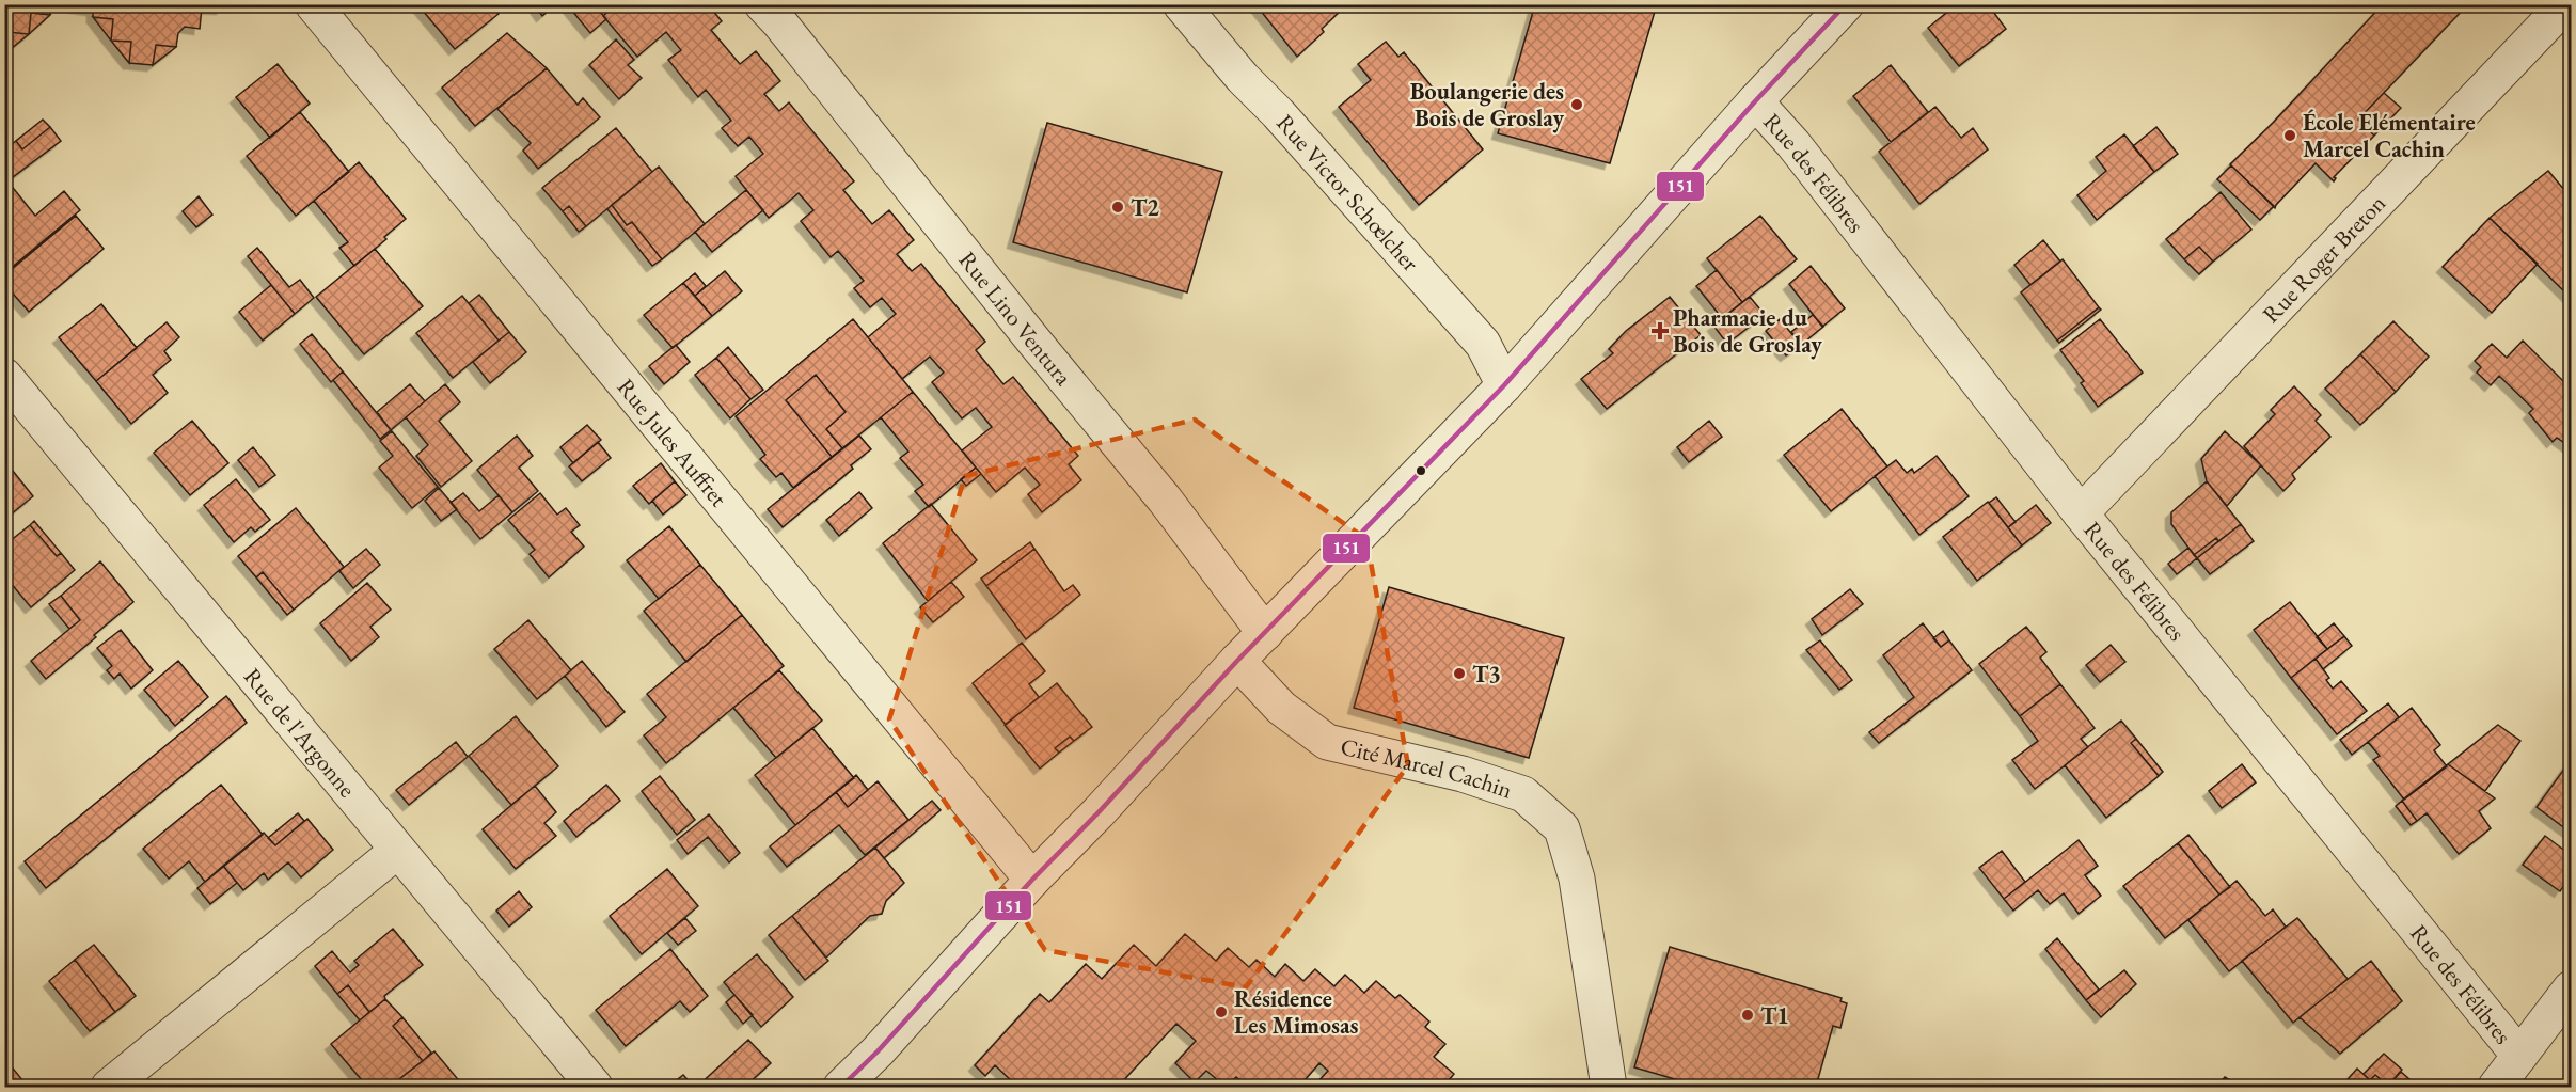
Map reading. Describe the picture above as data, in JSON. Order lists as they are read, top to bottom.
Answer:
{
  "streets": {
    "street": [
      "Rue des Félibres",
      "Rue Victor Schœlcher",
      "Rue Roger Breton",
      "Rue Lino Ventura",
      "Rue Jules Auffret",
      "Rue de l'Argonne",
      "Cité Marcel Cachin"
    ]
  },
  "crossings": [
    ["Rue des Félibres", "Rue Roger Breton"]
  ],
  "places": {
    "other": [
      "Boulangerie des Bois de Groslay",
      "École Elémentaire Marcel Cachin",
      "T2",
      "T3",
      "Résidence Les Mimosas",
      "T1"
    ],
    "health": ["Pharmacie du Bois de Groslay"]
  },
  "lines": ["transit line 151"]
}
